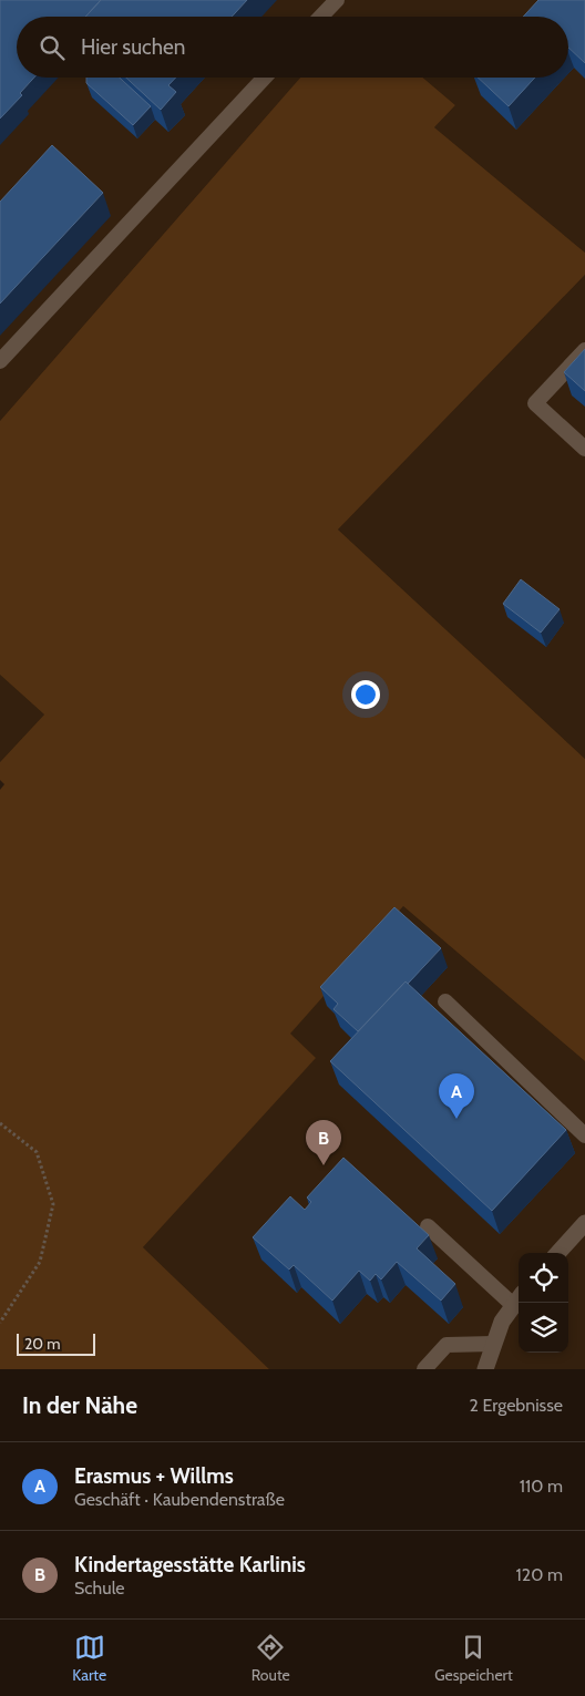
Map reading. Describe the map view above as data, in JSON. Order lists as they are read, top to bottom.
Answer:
{
  "scale_bar": "20 m",
  "page": {
    "search": "Hier suchen",
    "pins": ["A", "B"],
    "scale": "20 m",
    "heading": ["In der Nähe", "2 Ergebnisse"],
    "list": [
      {
        "mark": "A",
        "name": "Erasmus + Willms",
        "note": "Geschäft · Kaubendenstraße",
        "value": "110 m"
      },
      {
        "mark": "B",
        "name": "Kindertagesstätte Karlinis",
        "note": "Schule",
        "value": "120 m"
      }
    ],
    "nav": ["Karte", "Route", "Gespeichert"]
  }
}
